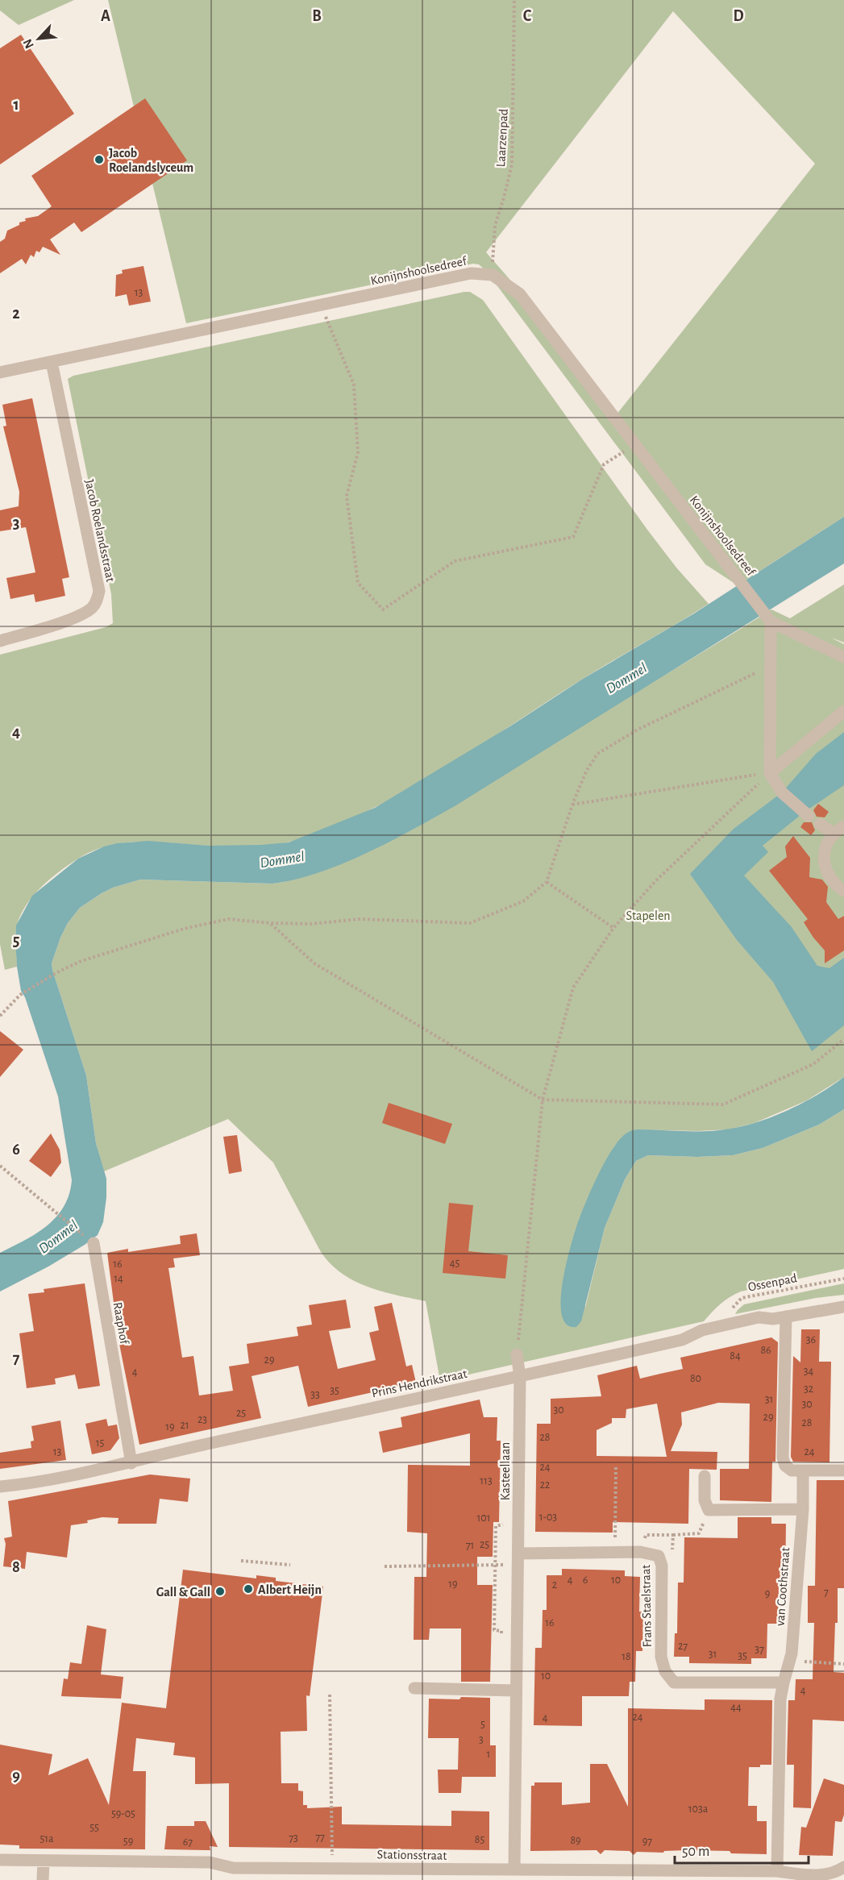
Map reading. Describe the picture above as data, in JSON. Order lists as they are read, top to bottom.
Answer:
{
  "streets": {
    "street": [
      "Konijnshoolsedreef",
      "Jacob Roelandsstraat",
      "Raaphof",
      "Prins Hendrikstraat",
      "Kasteellaan",
      "van Coothstraat",
      "Frans Staelstraat",
      "Stationsstraat"
    ],
    "path": ["Laarzenpad", "Ossenpad"]
  },
  "crossings": [
    ["Laarzenpad", "Konijnshoolsedreef"],
    ["Konijnshoolsedreef", "Jacob Roelandsstraat"],
    ["Ossenpad", "Prins Hendrikstraat"],
    ["Raaphof", "Prins Hendrikstraat"],
    ["Prins Hendrikstraat", "Kasteellaan"],
    ["Kasteellaan", "Frans Staelstraat"],
    ["Kasteellaan", "Stationsstraat"],
    ["van Coothstraat", "Frans Staelstraat"],
    ["van Coothstraat", "Stationsstraat"]
  ],
  "water": ["Dommel"],
  "parks": ["Stapelen"],
  "places": ["Jacob Roelandslyceum", "Albert Heijn", "Gall & Gall"],
  "house_numbers": [
    "13",
    "45",
    "16",
    "14",
    "36",
    "86",
    "84",
    "29",
    "34",
    "4",
    "80",
    "32",
    "35",
    "33",
    "31",
    "30",
    "30",
    "25",
    "29",
    "23",
    "28",
    "21",
    "19",
    "28",
    "15",
    "13",
    "24",
    "24",
    "113",
    "22",
    "1-03",
    "101",
    "25",
    "71",
    "4",
    "6",
    "10",
    "19",
    "2",
    "7",
    "9",
    "16",
    "27",
    "37",
    "31",
    "35",
    "18",
    "10",
    "4",
    "44",
    "24",
    "4",
    "5",
    "3",
    "1",
    "103a",
    "59-05",
    "55",
    "77",
    "73",
    "51a",
    "85",
    "89",
    "59",
    "97",
    "67"
  ],
  "scale_bar": "50 m",
  "north": "bottom left",
  "grid": {
    "columns": [
      "A",
      "B",
      "C",
      "D"
    ],
    "rows": [
      "1",
      "2",
      "3",
      "4",
      "5",
      "6",
      "7",
      "8",
      "9"
    ]
  }
}
